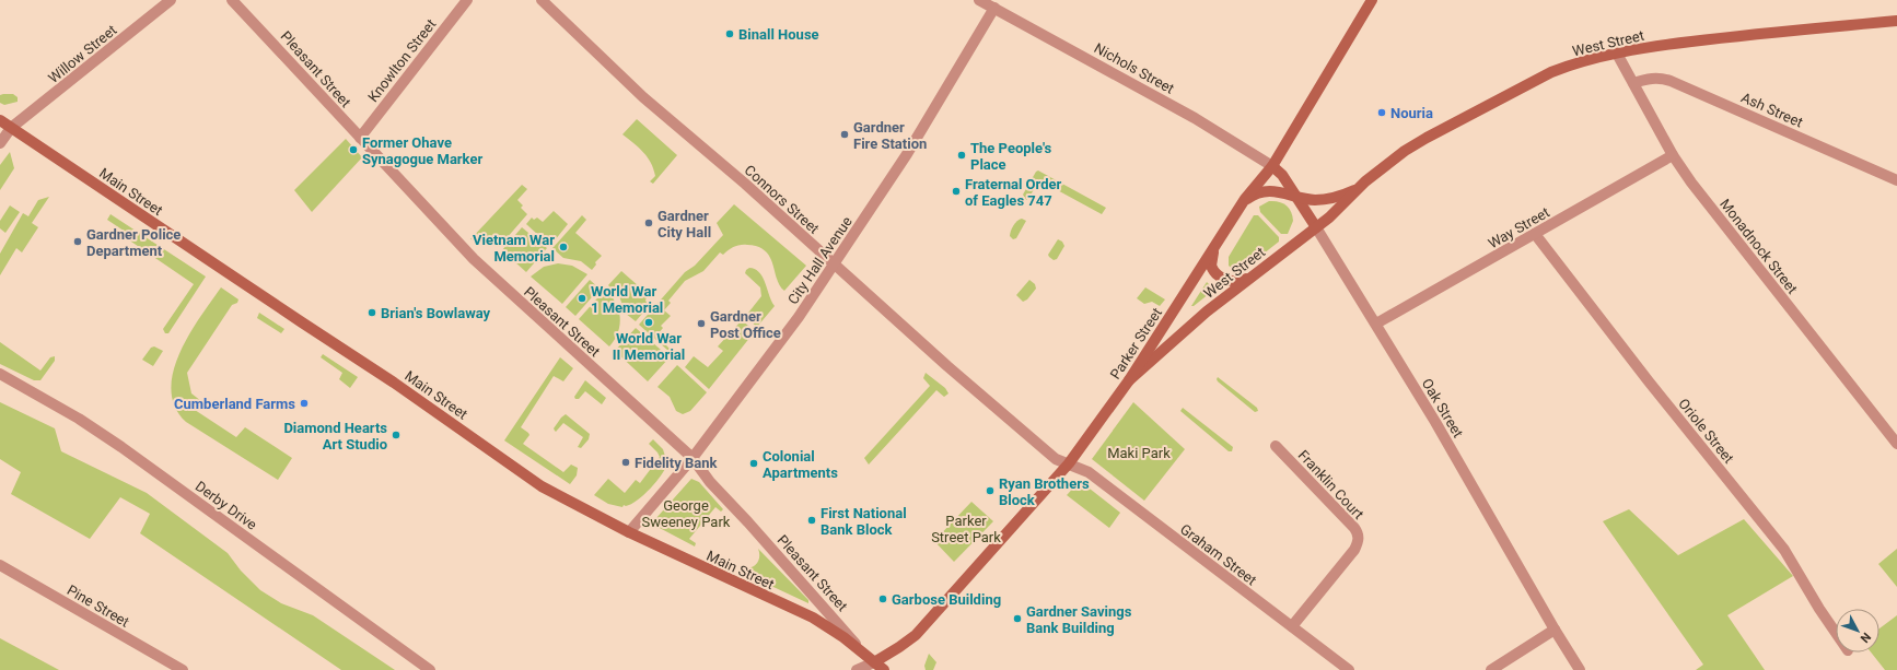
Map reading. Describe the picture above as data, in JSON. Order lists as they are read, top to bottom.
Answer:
{
  "streets": {
    "main road": [
      "West Street",
      "Main Street",
      "Parker Street",
      "Oak Street"
    ],
    "street": [
      "Willow Street",
      "Knowlton Street",
      "Nichols Street",
      "Pleasant Street",
      "Ash Street",
      "Connors Street",
      "Way Street",
      "Monadnock Street",
      "City Hall Avenue",
      "Oriole Street",
      "Franklin Court",
      "Derby Drive",
      "Graham Street",
      "Pine Street"
    ]
  },
  "crossings": [
    ["West Street", "Monadnock Street"],
    ["West Street", "Parker Street"],
    ["West Street", "Oak Street"],
    ["Willow Street", "Main Street"],
    ["Knowlton Street", "Pleasant Street"],
    ["Nichols Street", "City Hall Avenue"],
    ["Nichols Street", "Parker Street"],
    ["Nichols Street", "Oak Street"],
    ["Pleasant Street", "Main Street"],
    ["Pleasant Street", "City Hall Avenue"],
    ["Pleasant Street", "Parker Street"],
    ["Ash Street", "Monadnock Street"],
    ["Main Street", "City Hall Avenue"],
    ["Main Street", "Parker Street"],
    ["Connors Street", "City Hall Avenue"],
    ["Connors Street", "Parker Street"],
    ["Connors Street", "Graham Street"],
    ["Way Street", "Monadnock Street"],
    ["Way Street", "Oak Street"],
    ["Way Street", "Oriole Street"],
    ["Parker Street", "Oak Street"],
    ["Parker Street", "Graham Street"],
    ["Franklin Court", "Graham Street"]
  ],
  "parks": ["Maki Park", "George Sweeney Park", "Parker Street Park"],
  "places": [
    "Binall House",
    "Nouria",
    "Gardner Fire Station",
    "Former Ohave Synagogue Marker",
    "The People's Place",
    "Fraternal Order of Eagles 747",
    "Gardner City Hall",
    "Gardner Police Department",
    "Vietnam War Memorial",
    "World War 1 Memorial",
    "Brian's Bowlaway",
    "World War II Memorial",
    "Gardner Post Office",
    "Cumberland Farms",
    "Diamond Hearts Art Studio",
    "Fidelity Bank",
    "Colonial Apartments",
    "Ryan Brothers Block",
    "First National Bank Block",
    "Garbose Building",
    "Gardner Savings Bank Building"
  ],
  "north": "bottom right"
}
